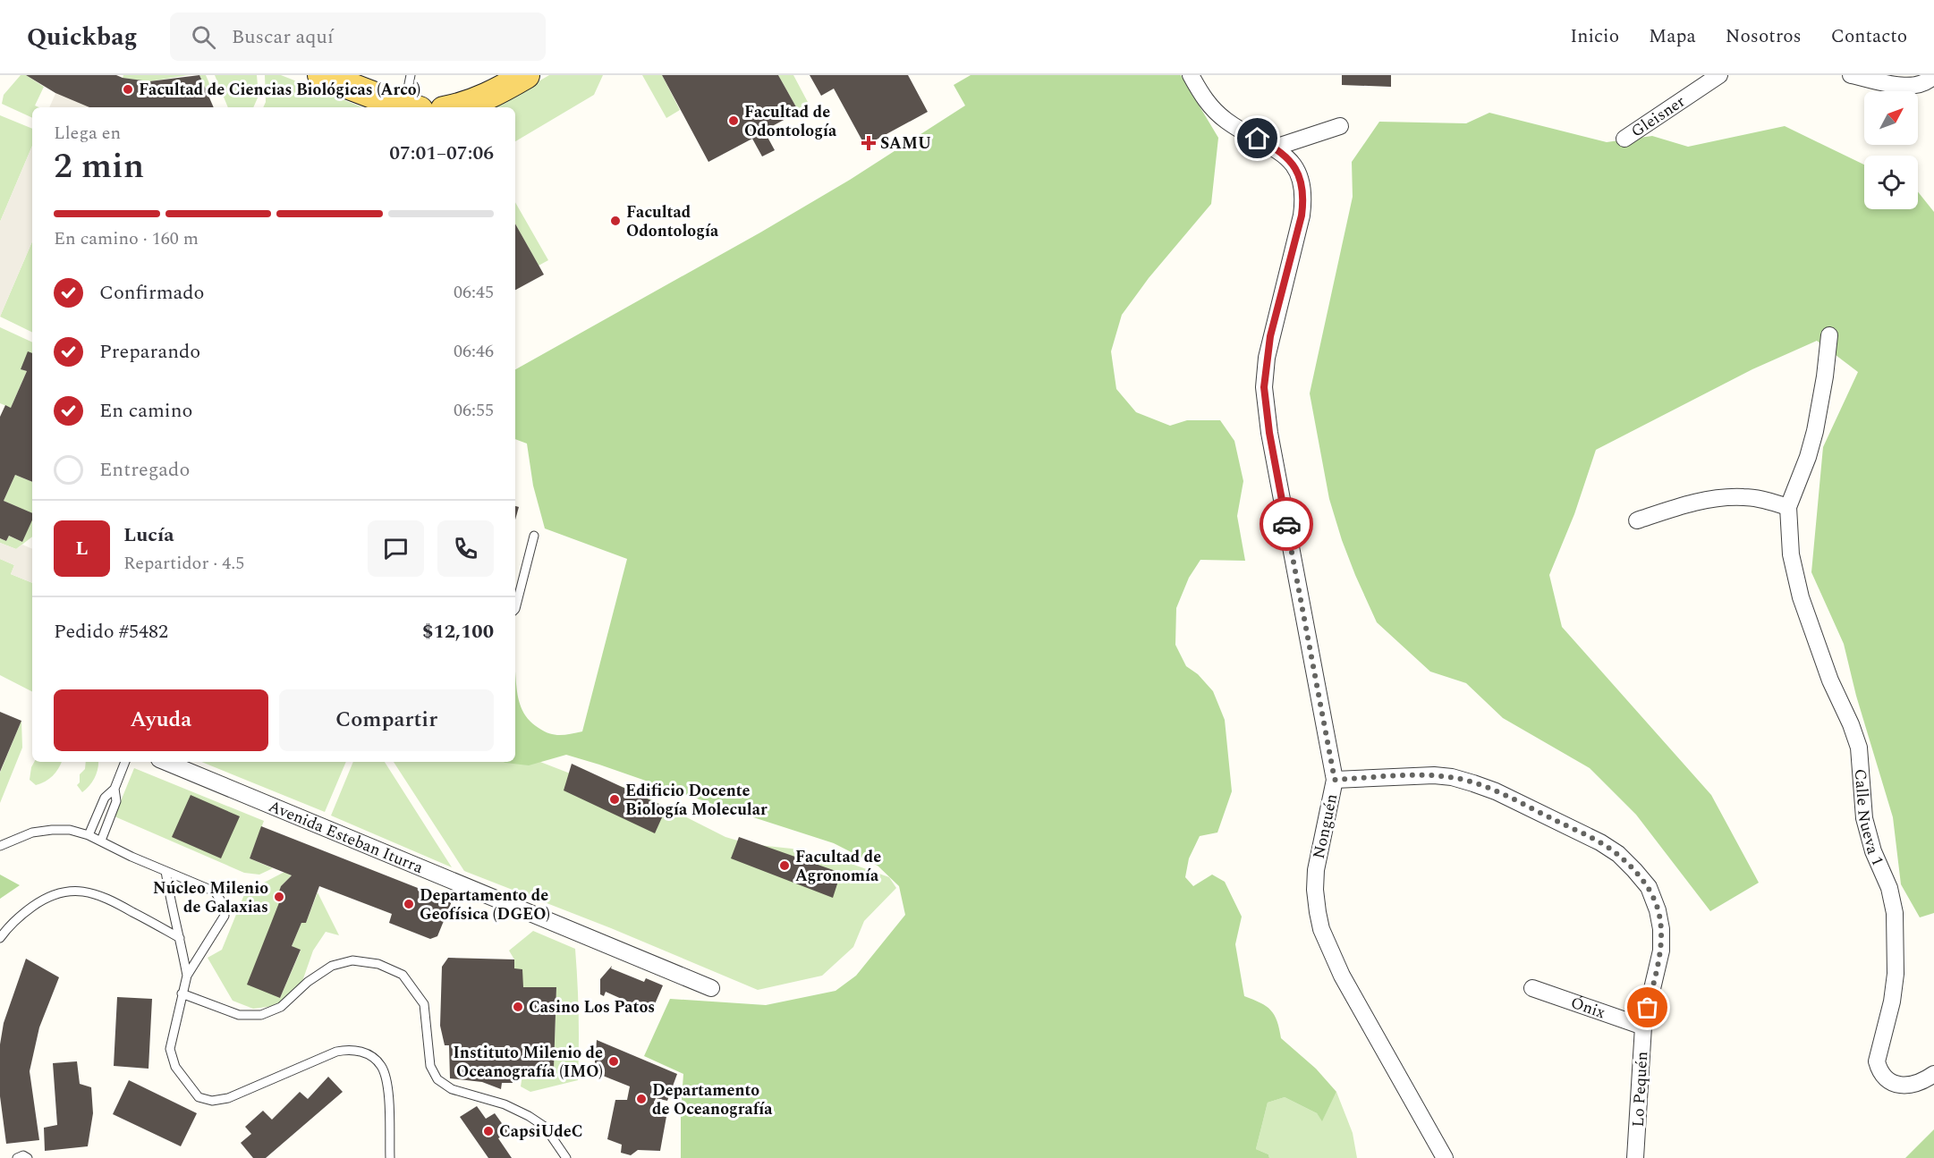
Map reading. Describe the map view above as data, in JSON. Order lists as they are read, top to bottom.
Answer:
{
  "streets": {
    "street": [
      "Gleisner",
      "Calle Nueva 1",
      "Nonguén",
      "Avenida Esteban Iturra",
      "Ónix",
      "Lo Pequén"
    ]
  },
  "crossings": [
    ["Nonguén", "Lo Pequén"],
    ["Ónix", "Lo Pequén"]
  ],
  "places": {
    "other": [
      "Facultad de Ciencias Biológicas (Arco)",
      "Facultad de Odontología",
      "Facultad Odontología",
      "Edificio Docente Biología Molecular",
      "Facultad de Agronomía",
      "Núcleo Milenio de Galaxias",
      "Departamento de Geofísica (DGEO)",
      "Casino Los Patos",
      "Instituto Milenio de Oceanografía (IMO)",
      "Departamento de Oceanografía",
      "CapsiUdeC"
    ],
    "health": ["SAMU"]
  },
  "north": "top right",
  "page": {
    "header": "Quickbag",
    "search": "Buscar aquí",
    "nav": [
      "Inicio",
      "Mapa",
      "Nosotros",
      "Contacto"
    ],
    "heading": ["2 min", "Llega en", "07:01–07:06"],
    "panel": [
      "Lucía",
      "Repartidor · 4.5",
      "Pedido #5482",
      "$12,100"
    ],
    "bar": "En camino · 160 m",
    "list": [
      ["Confirmado", "06:45"],
      ["Preparando", "06:46"],
      ["En camino", "06:55"],
      "Entregado"
    ],
    "round": "L",
    "buttons": ["Ayuda", "Compartir"]
  }
}
